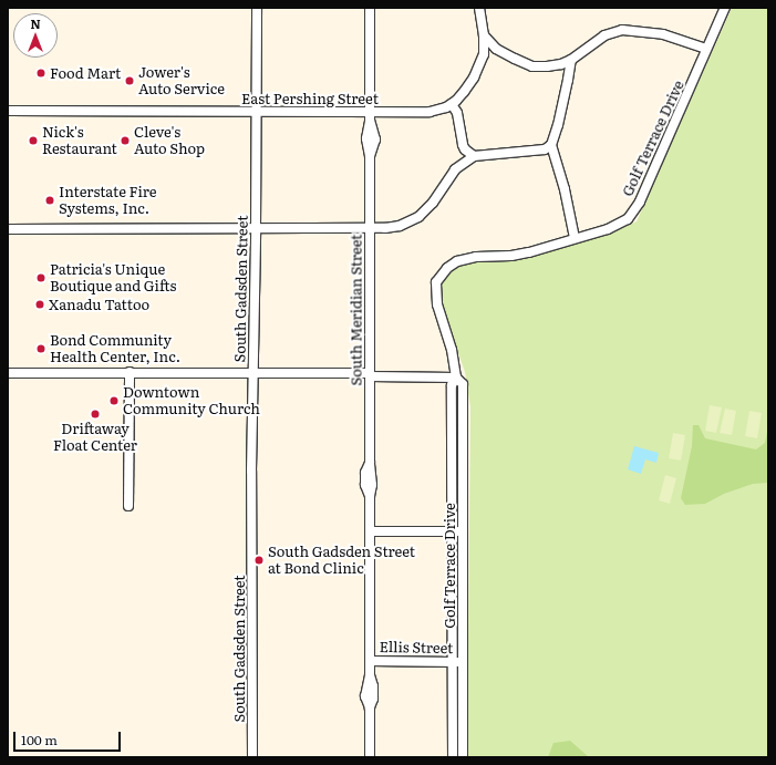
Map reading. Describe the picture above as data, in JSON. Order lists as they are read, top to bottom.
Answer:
{
  "streets": {
    "street": [
      "East Pershing Street",
      "Golf Terrace Drive",
      "South Gadsden Street",
      "South Meridian Street",
      "Ellis Street"
    ]
  },
  "crossings": [
    ["East Pershing Street", "South Gadsden Street"],
    ["East Pershing Street", "South Meridian Street"],
    ["Golf Terrace Drive", "Ellis Street"],
    ["South Meridian Street", "Ellis Street"]
  ],
  "places": [
    "Food Mart",
    "Jower's Auto Service",
    "Nick's Restaurant",
    "Cleve's Auto Shop",
    "Interstate Fire Systems, Inc.",
    "Patricia's Unique Boutique and Gifts",
    "Xanadu Tattoo",
    "Bond Community Health Center, Inc.",
    "Downtown Community Church",
    "Driftaway Float Center",
    "South Gadsden Street at Bond Clinic"
  ],
  "scale_bar": "100 m",
  "north": "top"
}
